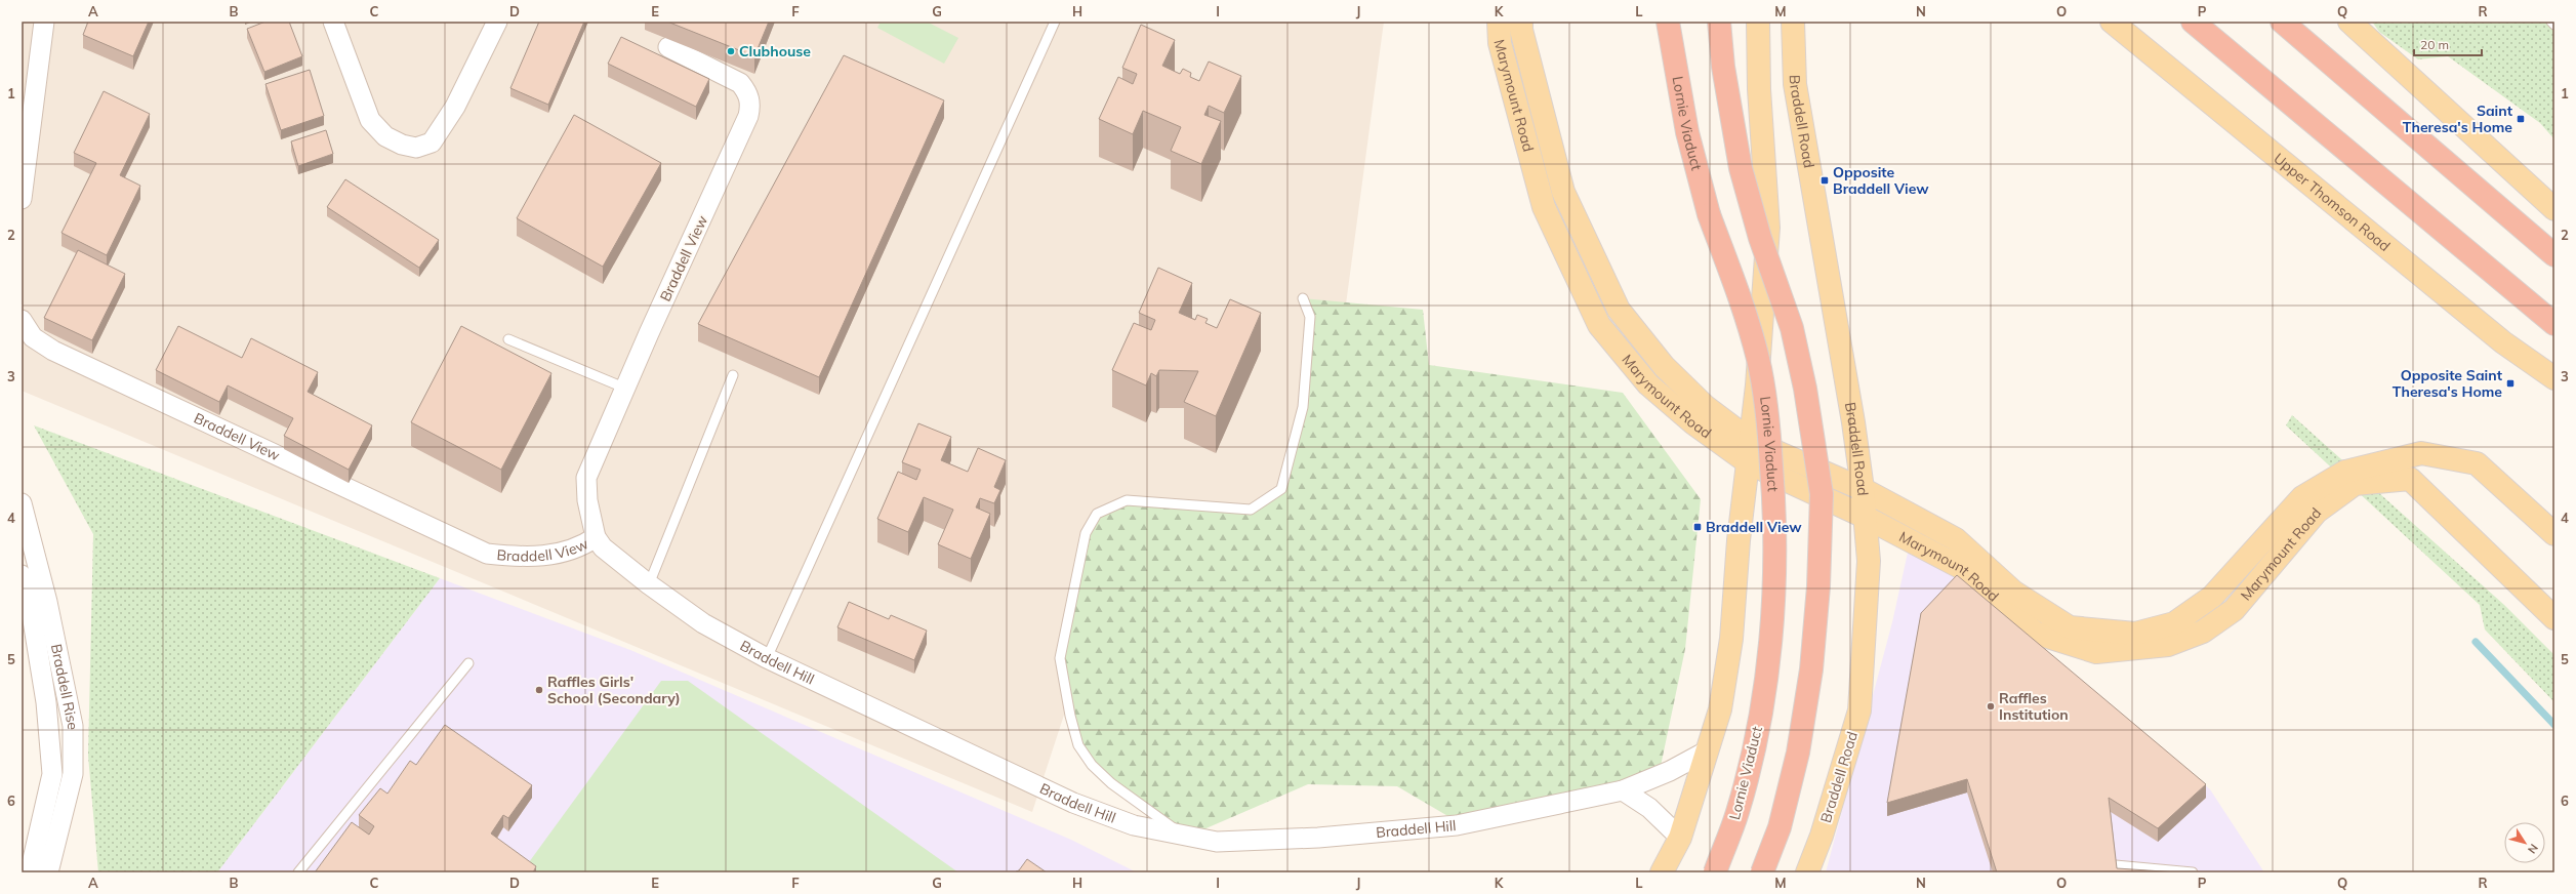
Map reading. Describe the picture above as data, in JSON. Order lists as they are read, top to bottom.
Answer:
{
  "streets": {
    "highway": ["Lornie Viaduct"],
    "main road": ["Marymount Road", "Braddell Road", "Upper Thomson Road"],
    "street": ["Braddell View", "Braddell Hill", "Braddell Rise"]
  },
  "crossings": [
    ["Marymount Road", "Braddell Road"],
    ["Braddell View", "Braddell Hill"]
  ],
  "places": {
    "other": ["Clubhouse", "Raffles Girls' School (Secondary)", "Raffles Institution"],
    "transit": [
      "Saint Theresa's Home",
      "Opposite Braddell View",
      "Opposite Saint Theresa's Home",
      "Braddell View"
    ]
  },
  "scale_bar": "20 m",
  "north": "bottom right",
  "grid": {
    "columns": [
      "A",
      "B",
      "C",
      "D",
      "E",
      "F",
      "G",
      "H",
      "I",
      "J",
      "K",
      "L",
      "M",
      "N",
      "O",
      "P",
      "Q",
      "R"
    ],
    "rows": [
      "1",
      "2",
      "3",
      "4",
      "5",
      "6"
    ]
  }
}
